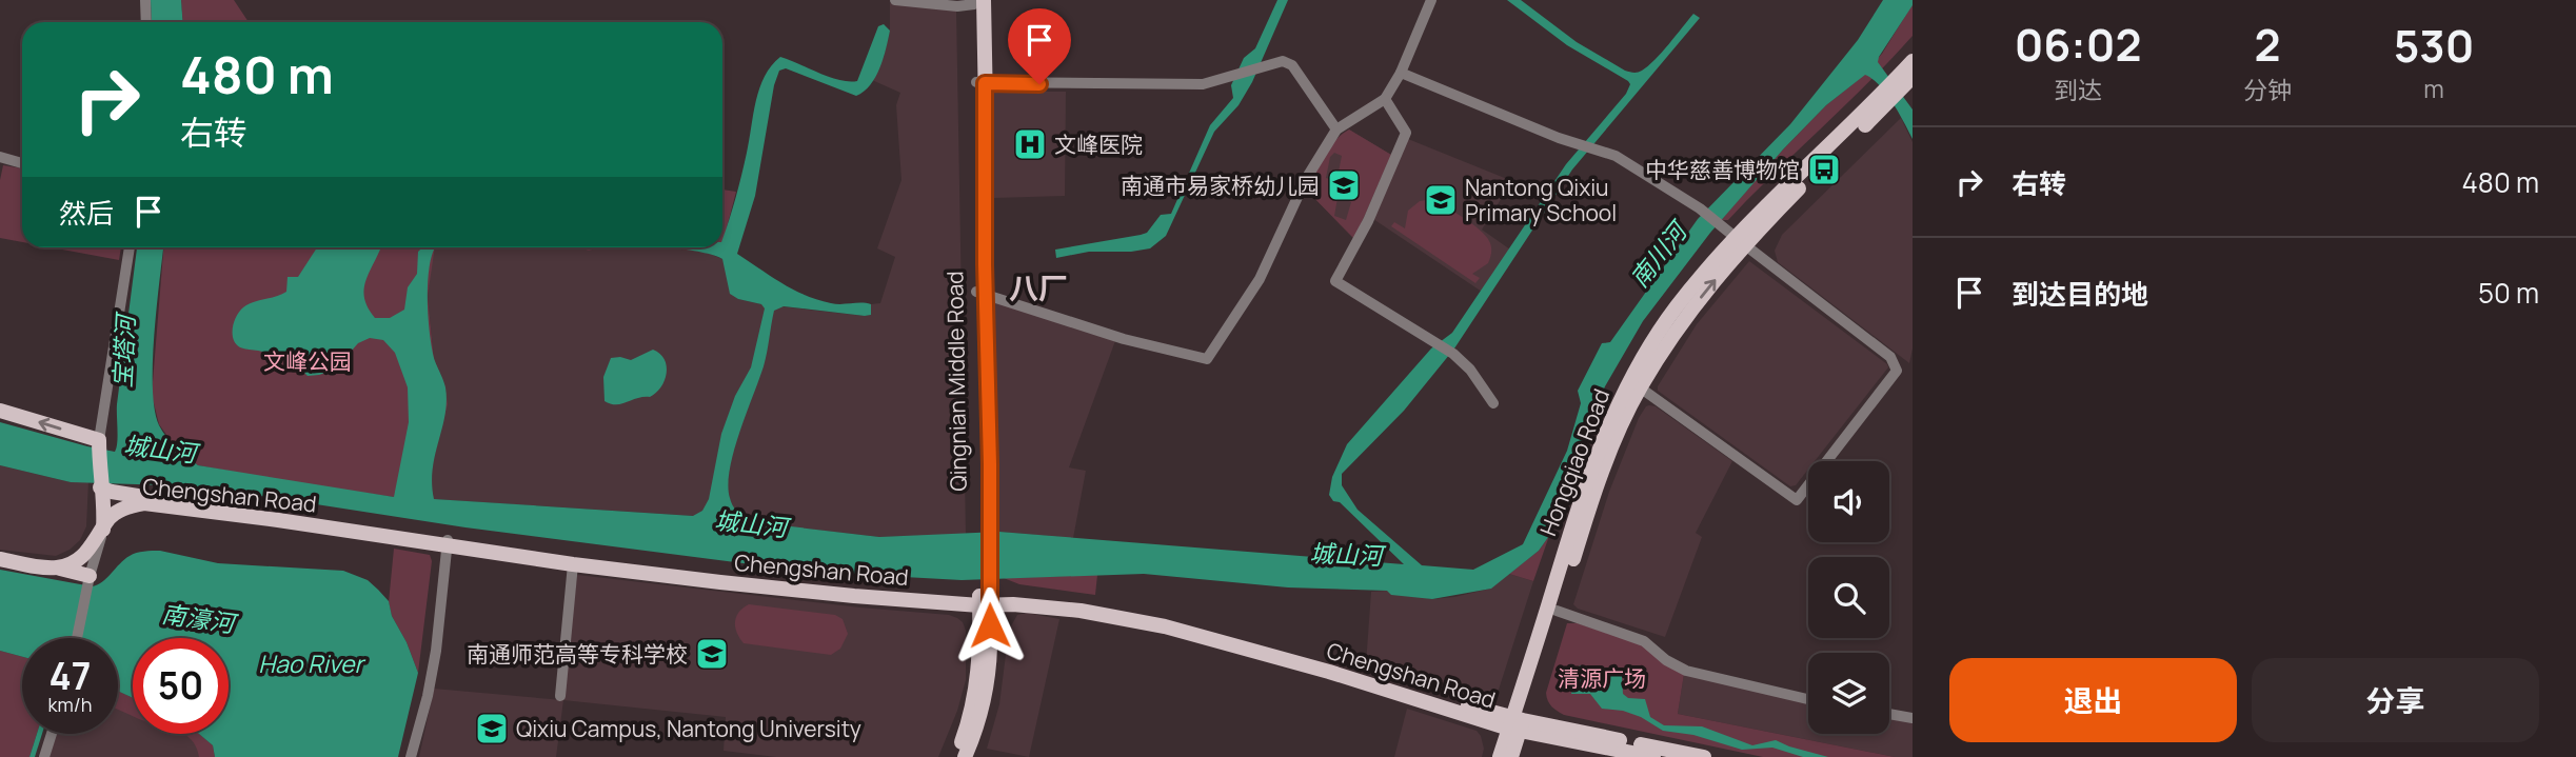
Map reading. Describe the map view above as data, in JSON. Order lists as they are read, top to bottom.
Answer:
{
  "streets": {
    "main road": ["Qingnian Middle Road", "Hongqiao Road", "Chengshan Road"]
  },
  "crossings": [
    ["Qingnian Middle Road", "Chengshan Road"],
    ["Hongqiao Road", "Chengshan Road"]
  ],
  "districts": ["八厂"],
  "water": [
    "南川河",
    "宝塔河",
    "城山河",
    "南濠河",
    "Hao River"
  ],
  "parks": ["文峰公园", "清源广场"],
  "places": {
    "hospital": ["文峰医院"],
    "bus stop": ["中华慈善博物馆"],
    "school or university": [
      "南通市易家桥幼儿园",
      "Nantong Qixiu Primary School",
      "南通师范高等专科学校",
      "Qixiu Campus, Nantong University"
    ]
  },
  "page": {
    "eta": [
      "06:02",
      "到达",
      "2",
      "分钟",
      "530",
      "m"
    ],
    "turn": ["480 m", "右转"],
    "list": [
      {
        "name": "右转",
        "value": "480 m"
      },
      {
        "name": "到达目的地",
        "value": "50 m"
      }
    ],
    "then": "然后",
    "speed": "47 km/h",
    "limit": "50",
    "buttons": ["退出", "分享"]
  }
}
